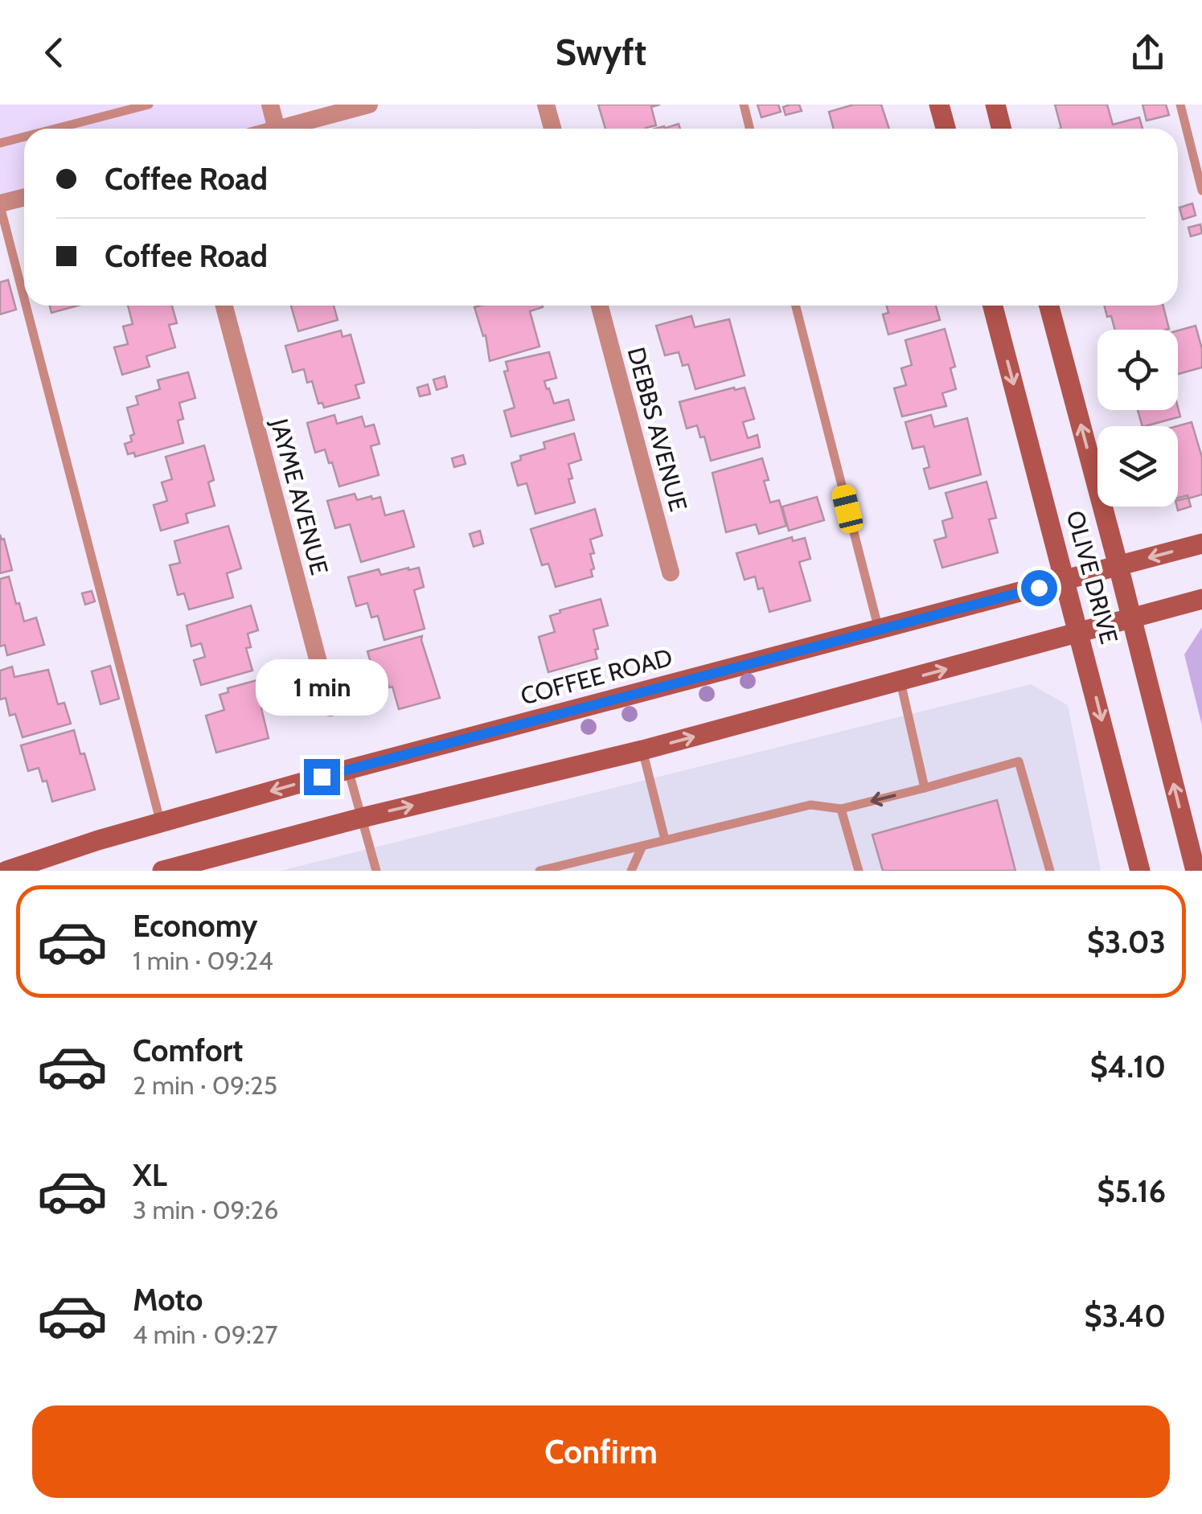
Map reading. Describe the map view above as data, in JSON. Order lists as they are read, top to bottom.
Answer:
{
  "streets": {
    "main road": ["OLIVE DRIVE", "COFFEE ROAD"],
    "street": ["DEBBS AVENUE", "JAYME AVENUE"]
  },
  "crossings": [
    ["OLIVE DRIVE", "COFFEE ROAD"]
  ],
  "page": {
    "header": "Swyft",
    "banner": ["Coffee Road", "Coffee Road"],
    "bubble": "1 min",
    "list": [
      {
        "name": "Economy",
        "note": "1 min · 09:24",
        "value": "$3.03"
      },
      {
        "name": "Comfort",
        "note": "2 min · 09:25",
        "value": "$4.10"
      },
      {
        "name": "XL",
        "note": "3 min · 09:26",
        "value": "$5.16"
      },
      {
        "name": "Moto",
        "note": "4 min · 09:27",
        "value": "$3.40"
      }
    ],
    "buttons": "Confirm"
  }
}
